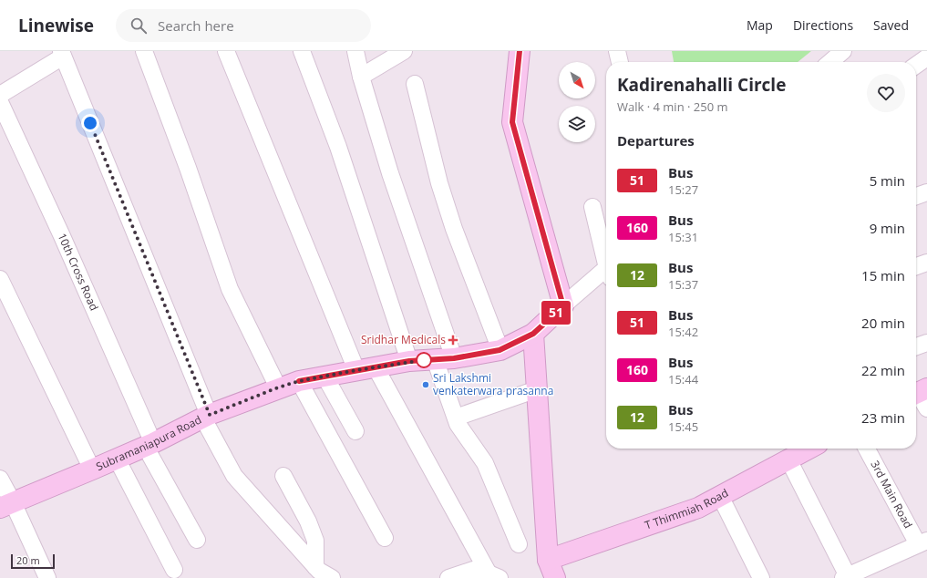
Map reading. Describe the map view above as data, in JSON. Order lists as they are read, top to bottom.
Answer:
{
  "streets": {
    "main road": ["Subramaniapura Road", "T Thimmiah Road"],
    "street": ["10th Cross Road", "3rd Main Road"]
  },
  "crossings": [
    ["10th Cross Road", "Subramaniapura Road"]
  ],
  "places": {
    "health": ["Sridhar Medicals"],
    "other": ["Sri Lakshmi venkaterwara prasanna"]
  },
  "lines": ["bus line 51"],
  "scale_bar": "20 m",
  "north": "bottom right",
  "page": {
    "header": "Linewise",
    "search": "Search here",
    "nav": ["Map", "Directions", "Saved"],
    "on_map": "51",
    "heading": [
      ["Kadirenahalli Circle", "Walk · 4 min · 250 m"],
      "Departures"
    ],
    "list": [
      {
        "mark": "51",
        "name": "Bus",
        "note": "15:27",
        "value": "5 min"
      },
      {
        "mark": "160",
        "name": "Bus",
        "note": "15:31",
        "value": "9 min"
      },
      {
        "mark": "12",
        "name": "Bus",
        "note": "15:37",
        "value": "15 min"
      },
      {
        "mark": "51",
        "name": "Bus",
        "note": "15:42",
        "value": "20 min"
      },
      {
        "mark": "160",
        "name": "Bus",
        "note": "15:44",
        "value": "22 min"
      },
      {
        "mark": "12",
        "name": "Bus",
        "note": "15:45",
        "value": "23 min"
      }
    ],
    "scale": "20 m"
  }
}
